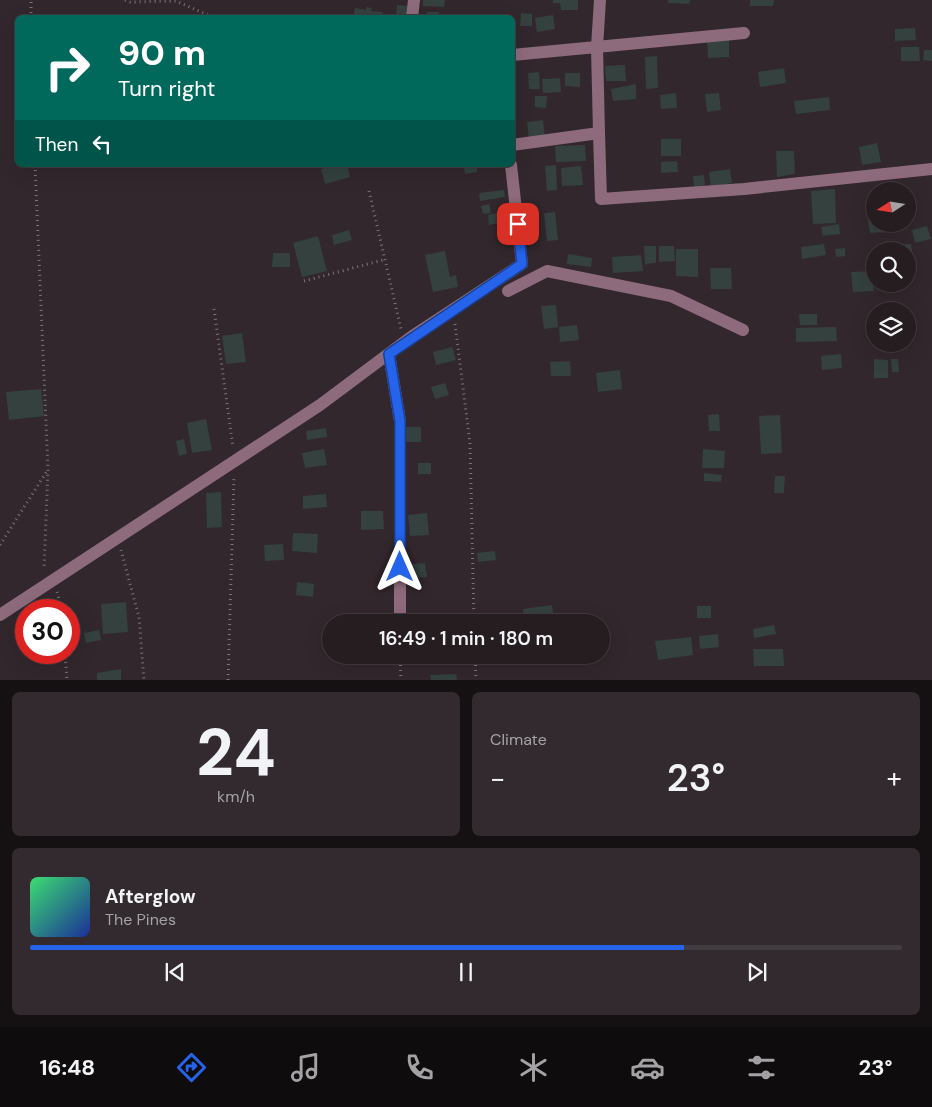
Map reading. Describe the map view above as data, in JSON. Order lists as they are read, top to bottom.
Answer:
{
  "north": "left",
  "page": {
    "turn": ["90 m", "Turn right"],
    "then": "Then",
    "limit": "30",
    "trip": "16:49 · 1 min · 180 m",
    "tile": [
      ["24", "km/h"],
      "Climate"
    ],
    "heat": ["−", "23°", "+"],
    "song": ["Afterglow", "The Pines"],
    "tabs": ["16:48", "23°"]
  }
}
